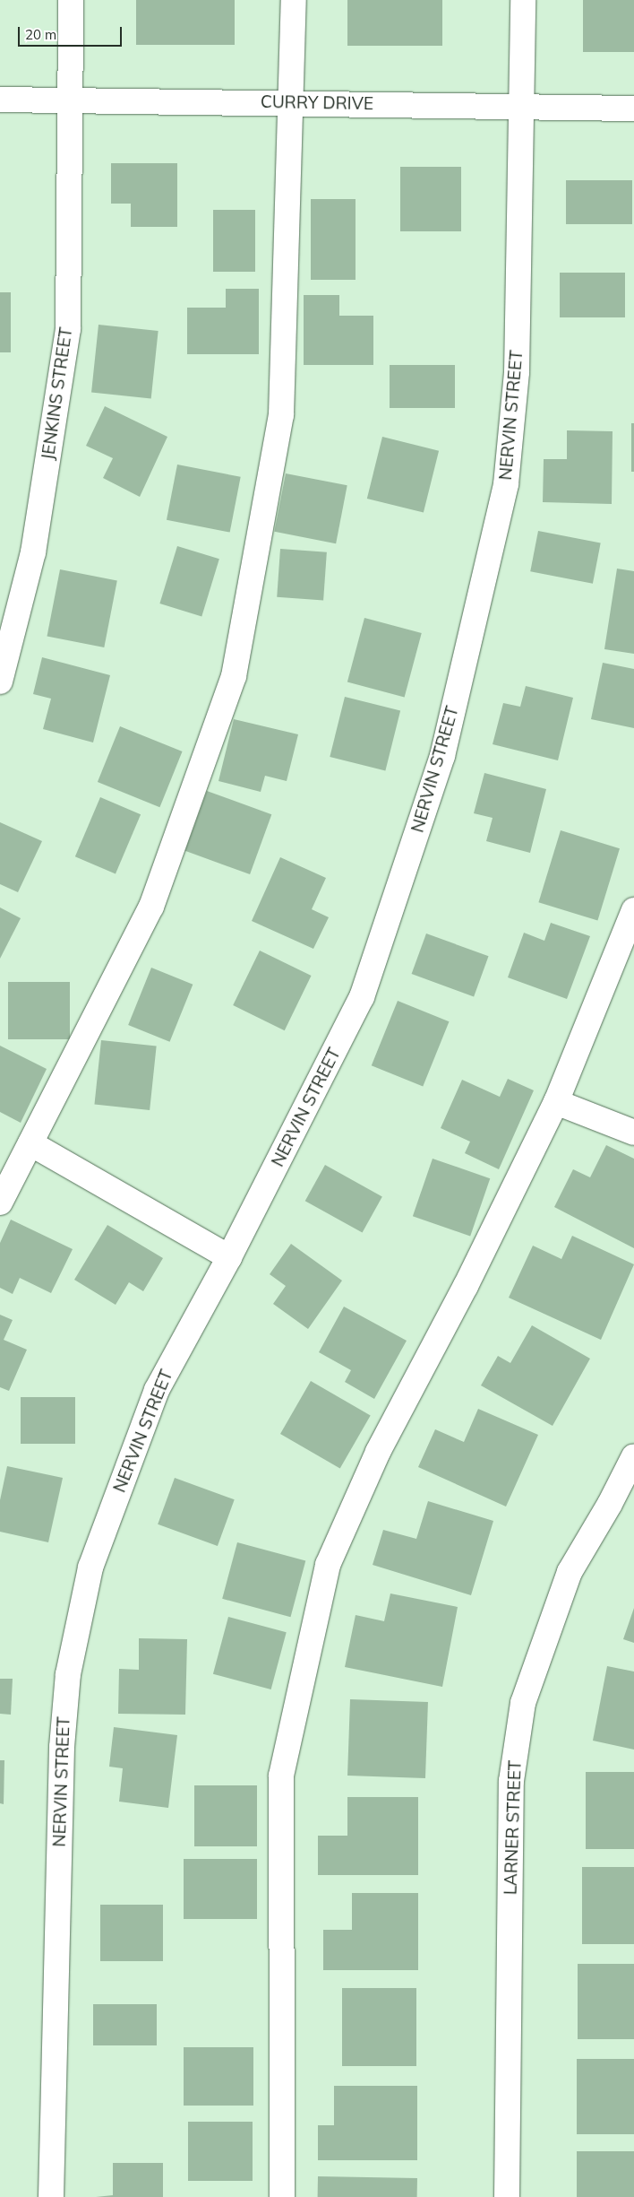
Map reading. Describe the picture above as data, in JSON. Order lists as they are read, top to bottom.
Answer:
{
  "streets": {
    "street": [
      "CURRY DRIVE",
      "JENKINS STREET",
      "NERVIN STREET",
      "LARNER STREET"
    ]
  },
  "crossings": [
    ["CURRY DRIVE", "JENKINS STREET"],
    ["CURRY DRIVE", "NERVIN STREET"]
  ],
  "scale_bar": "20 m"
}
